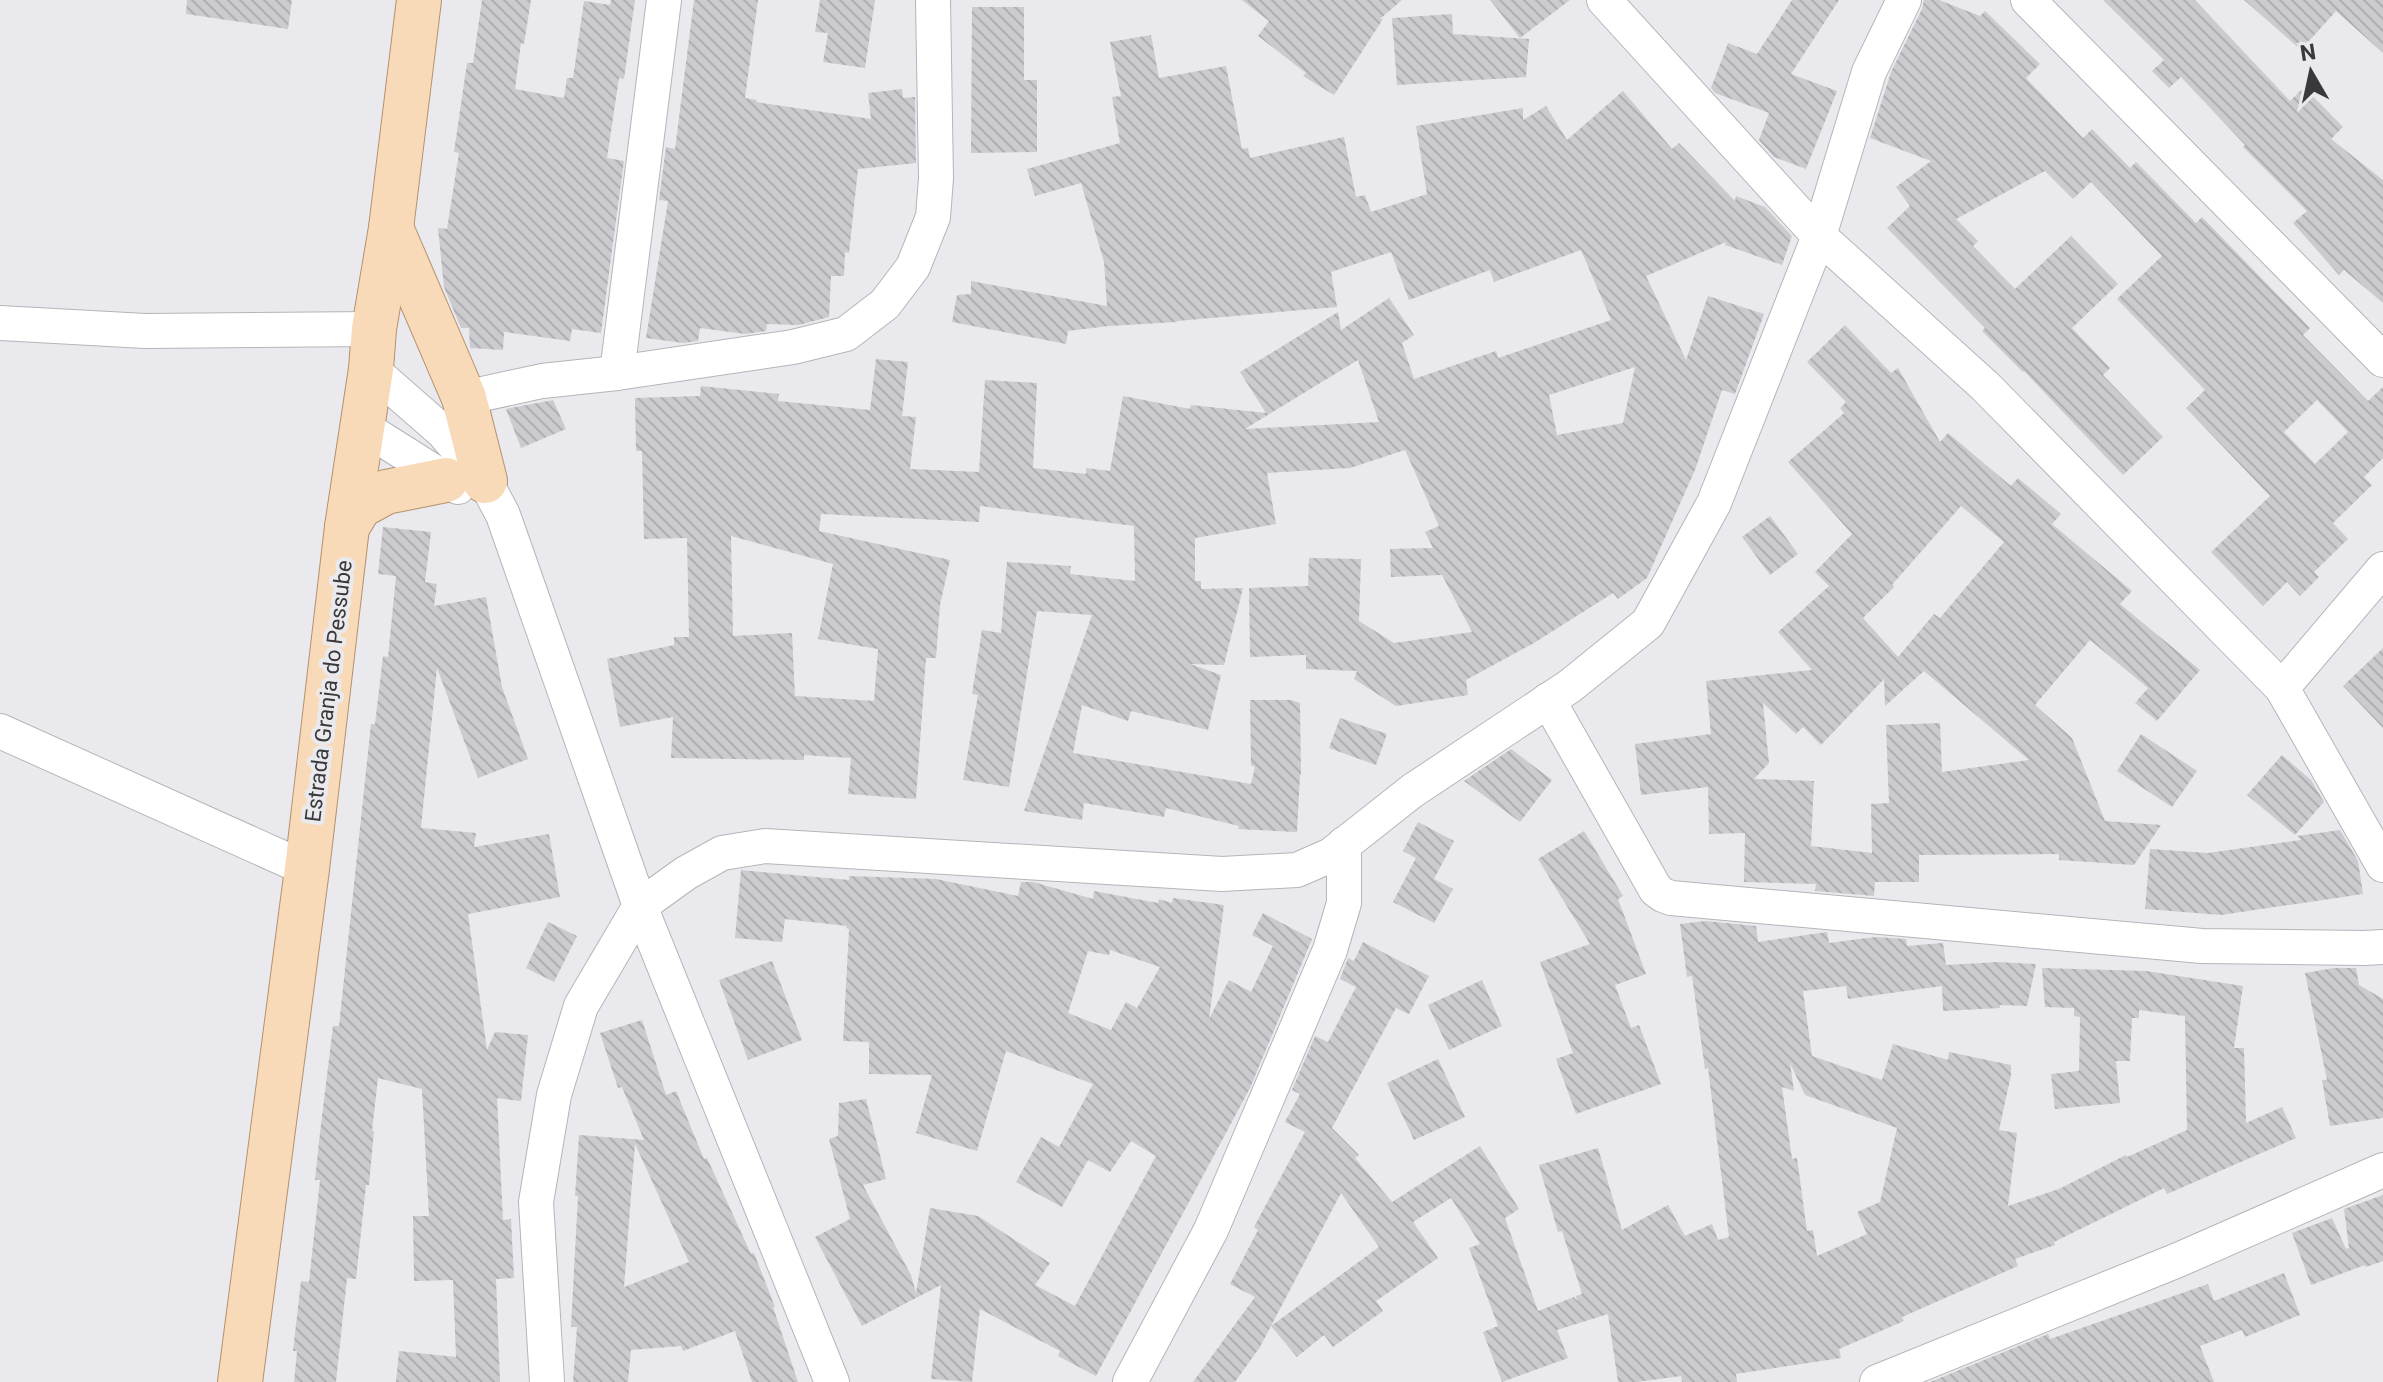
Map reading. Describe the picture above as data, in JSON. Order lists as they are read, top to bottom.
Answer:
{
  "streets": {
    "main road": ["Estrada Granja do Pessube"]
  },
  "north": "top"
}
